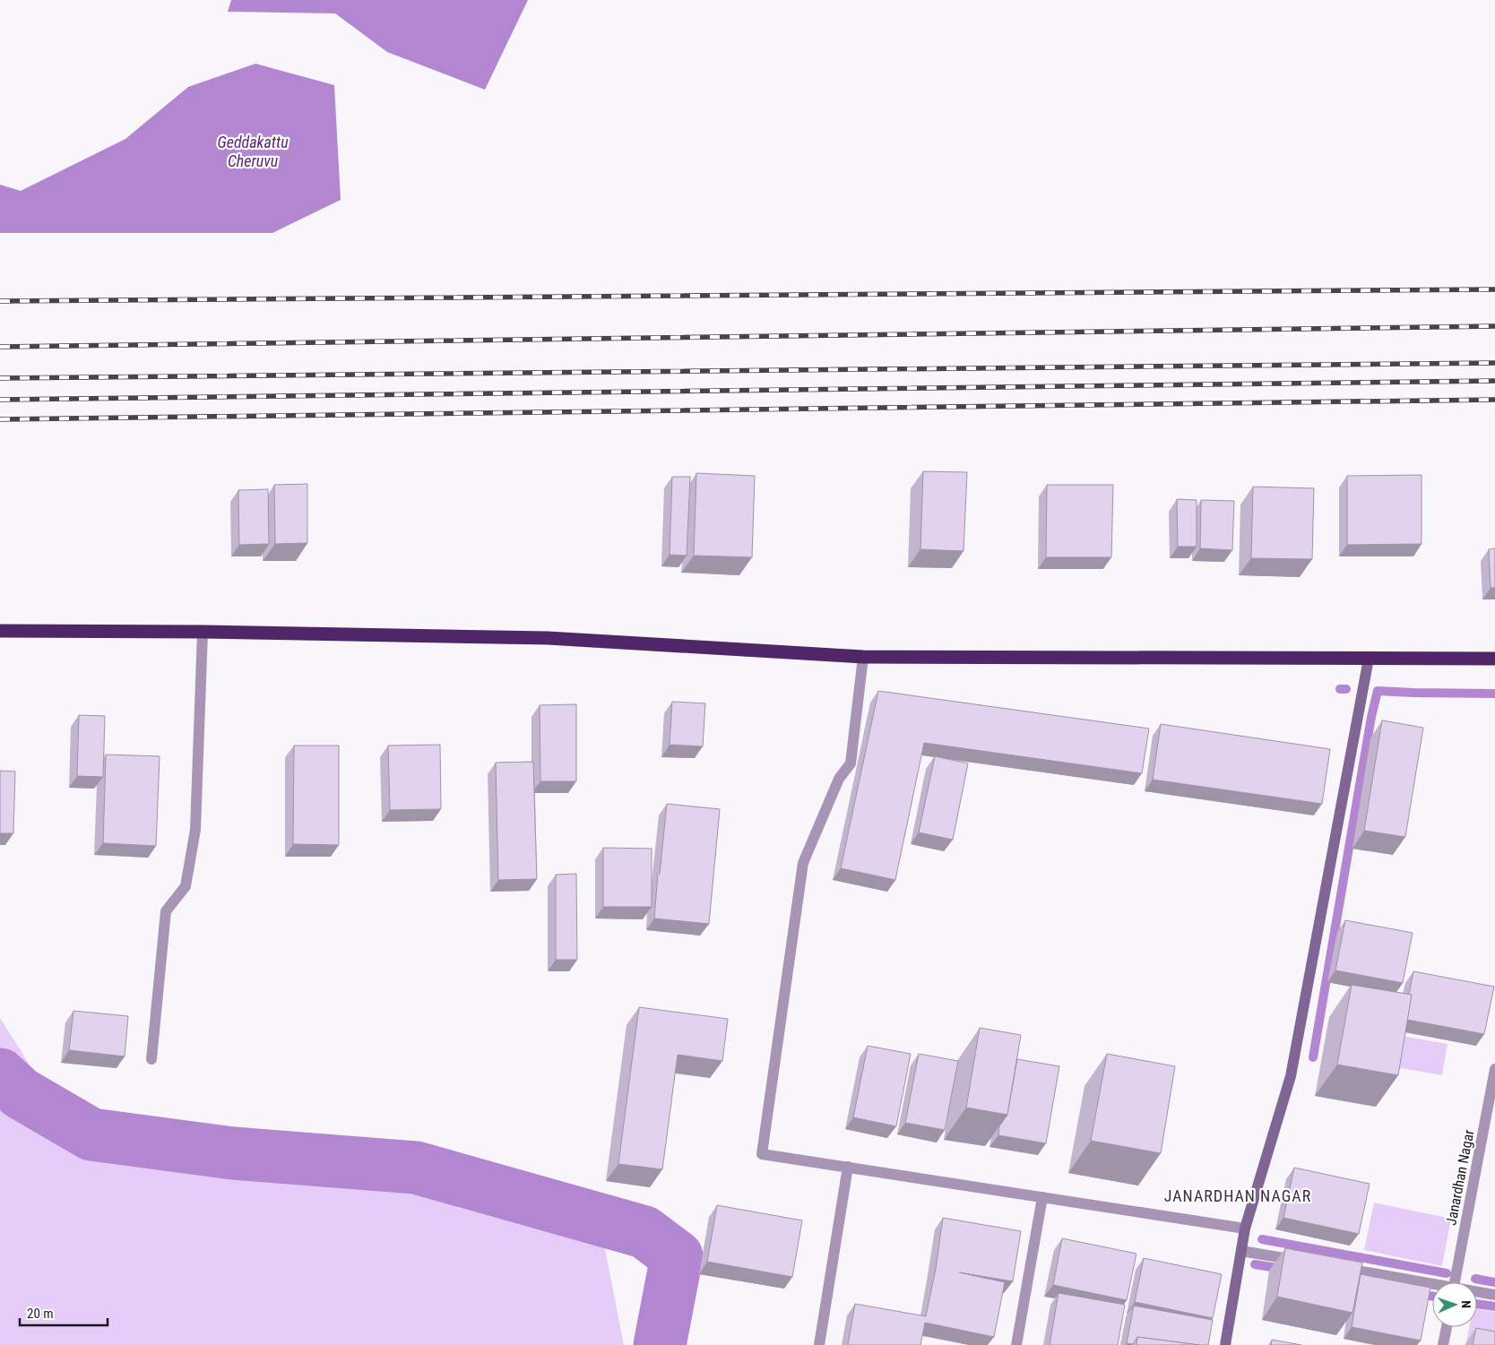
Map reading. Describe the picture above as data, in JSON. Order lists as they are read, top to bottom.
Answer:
{
  "streets": {
    "street": ["Janardhan Nagar"]
  },
  "districts": ["JANARDHAN NAGAR"],
  "water": ["Geddakattu Cheruvu"],
  "scale_bar": "20 m",
  "north": "right"
}
